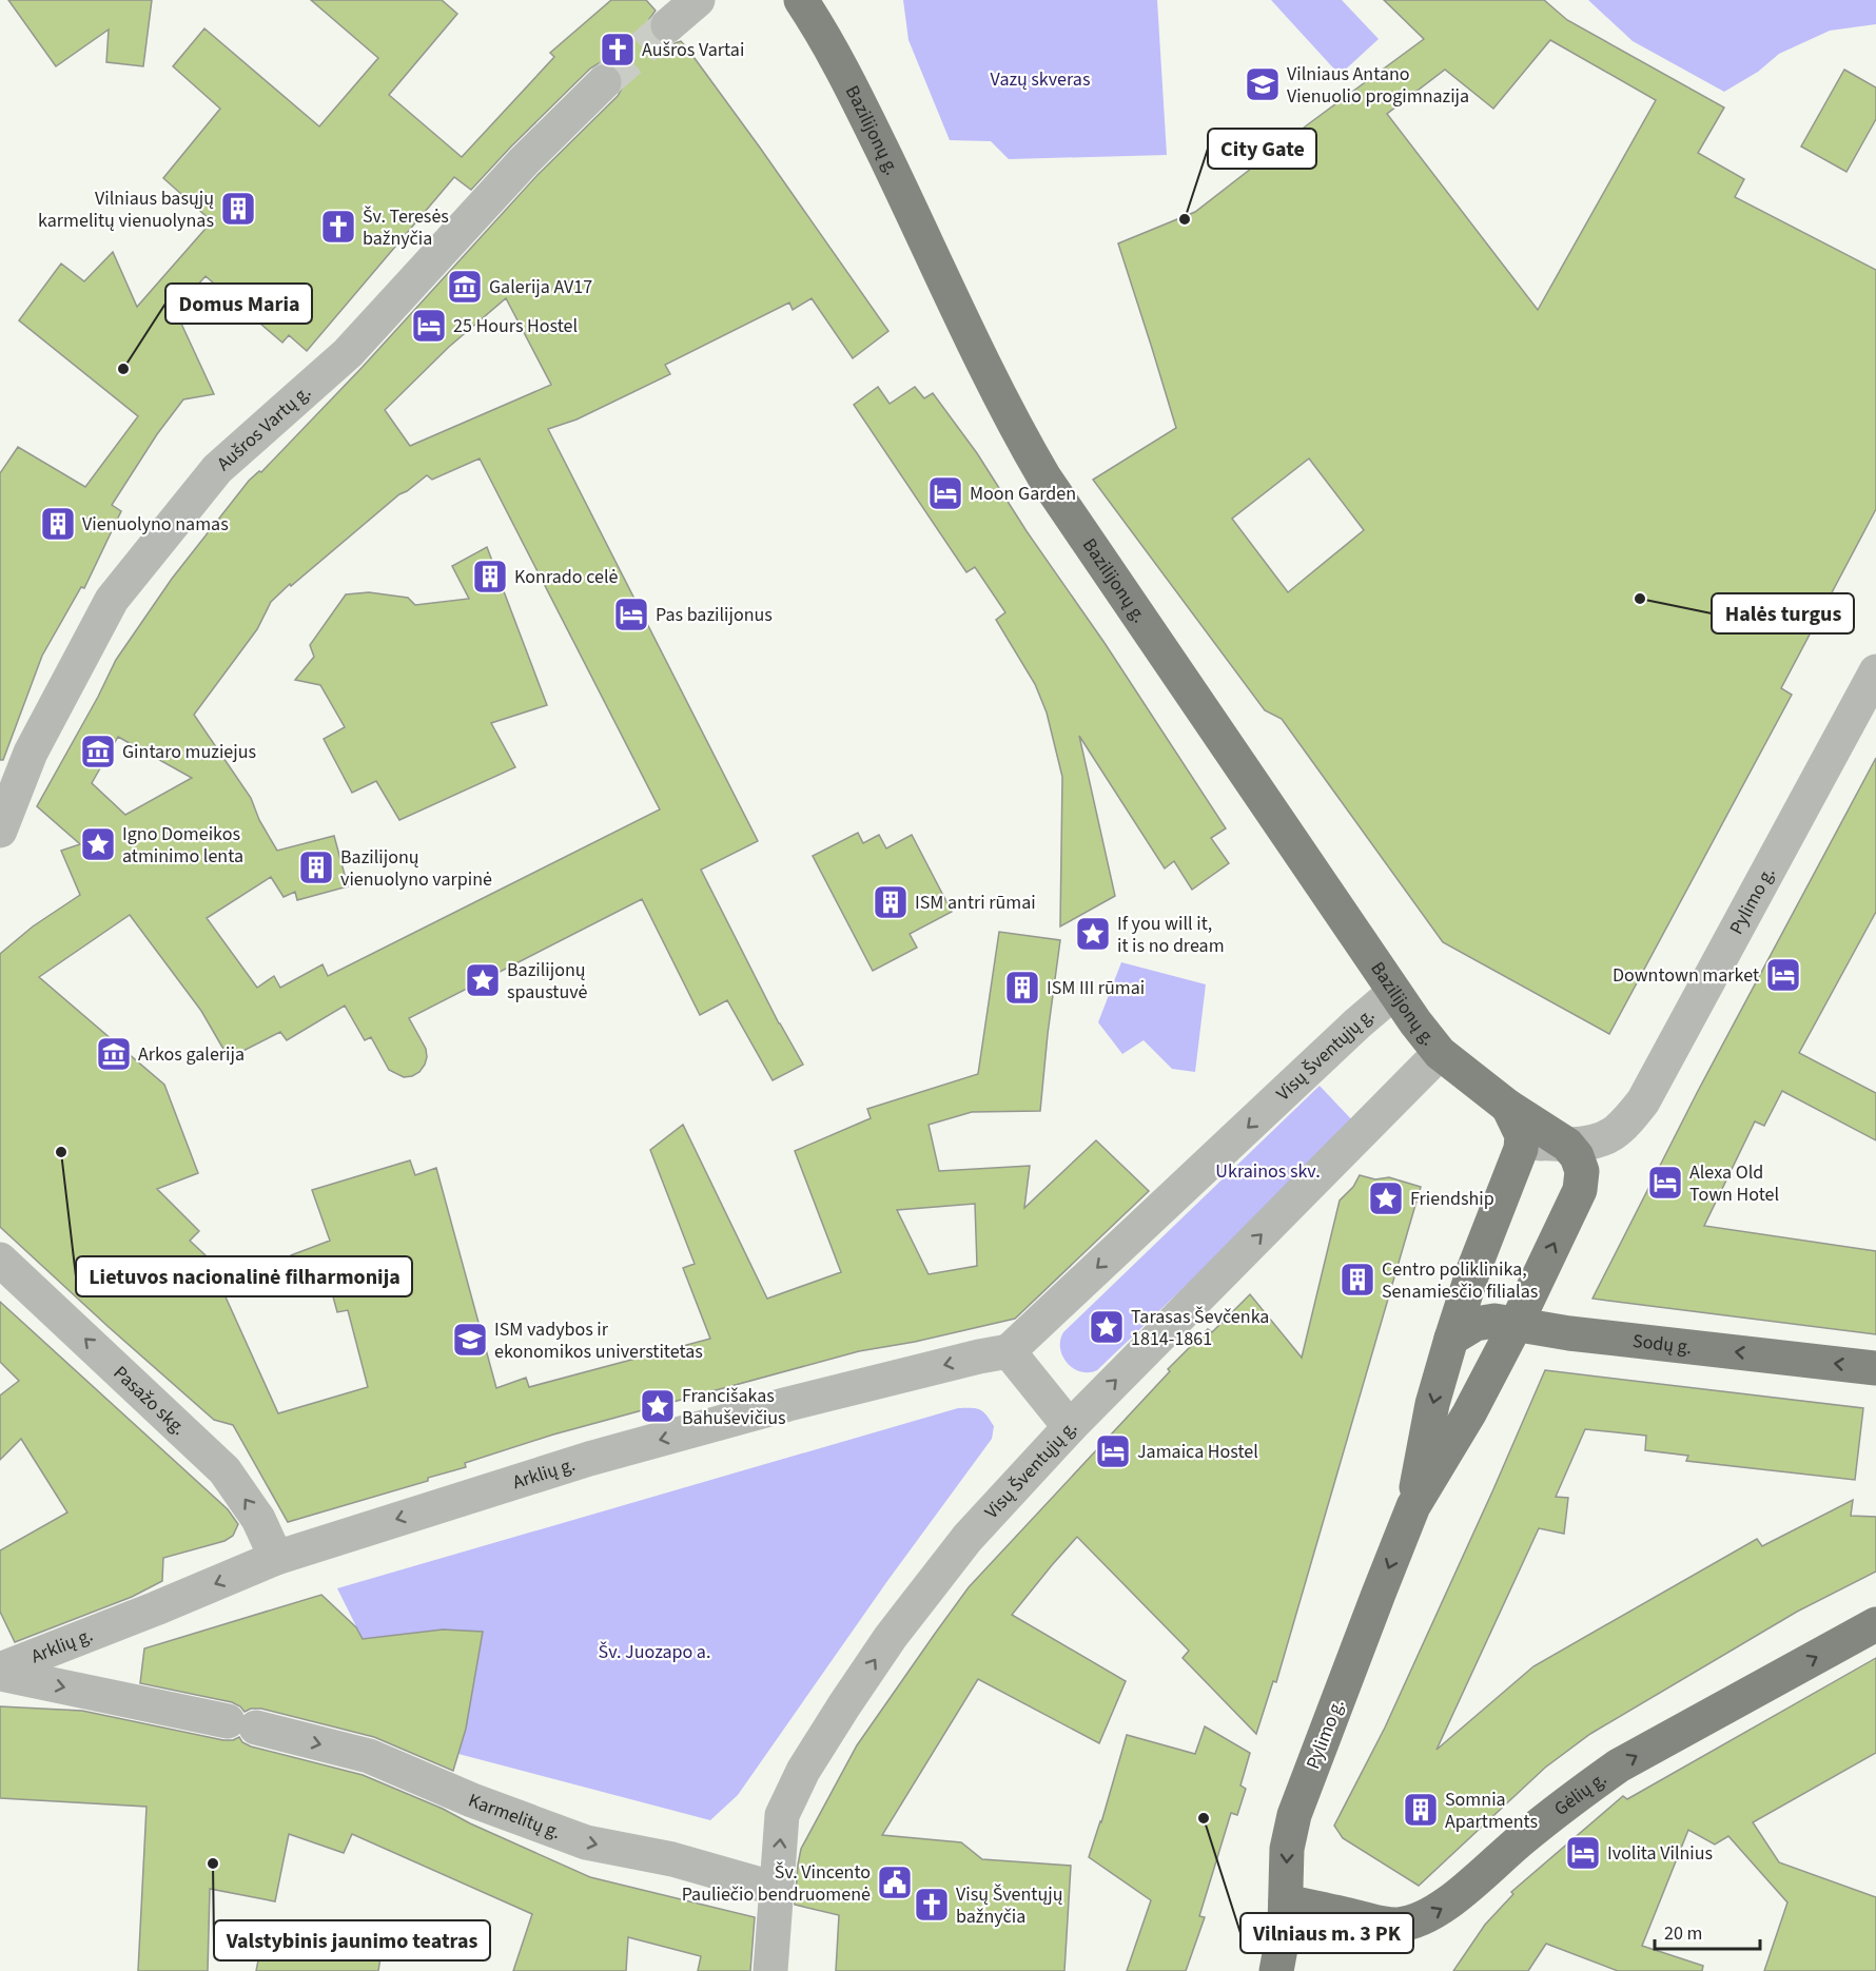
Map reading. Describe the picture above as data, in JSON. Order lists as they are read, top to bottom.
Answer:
{
  "streets": {
    "main road": [
      "Bazilijonų g.",
      "Pylimo g.",
      "Sodų g.",
      "Gėlių g."
    ],
    "street": [
      "Aušros Vartų g.",
      "Visų Šventųjų g.",
      "Pasažo skg.",
      "Arklių g.",
      "Karmelitų g."
    ]
  },
  "crossings": [
    ["Bazilijonų g.", "Pylimo g."],
    ["Bazilijonų g.", "Visų Šventųjų g."],
    ["Pylimo g.", "Sodų g."],
    ["Pylimo g.", "Gėlių g."],
    ["Visų Šventųjų g.", "Arklių g."],
    ["Visų Šventųjų g.", "Karmelitų g."],
    ["Pasažo skg.", "Arklių g."],
    ["Arklių g.", "Karmelitų g."]
  ],
  "one_way": [
    "Sodų g.",
    "Pasažo skg.",
    "Arklių g.",
    "Gėlių g.",
    "Karmelitų g."
  ],
  "parks": ["Vazų skveras", "Ukrainos skv.", "Šv. Juozapo a."],
  "places": {
    "church": ["Aušros Vartai", "Šv. Teresės bažnyčia", "Visų Šventųjų bažnyčia"],
    "school or university": ["Vilniaus Antano Vienuolio progimnazija", "ISM vadybos ir ekonomikos universtitetas"],
    "building": [
      "Vilniaus basųjų karmelitų vienuolynas",
      "Vienuolyno namas",
      "Konrado celė",
      "Bazilijonų vienuolyno varpinė",
      "ISM antri rūmai",
      "ISM III rūmai",
      "Centro poliklinika, Senamiesčio filialas",
      "Somnia Apartments"
    ],
    "other": [
      "City Gate",
      "Domus Maria",
      "Halės turgus",
      "Lietuvos nacionalinė filharmonija",
      "Vilniaus m. 3 PK",
      "Valstybinis jaunimo teatras"
    ],
    "museum": ["Galerija AV17", "Gintaro muziejus", "Arkos galerija"],
    "hotel": [
      "25 Hours Hostel",
      "Moon Garden",
      "Pas bazilijonus",
      "Downtown market",
      "Alexa Old Town Hotel",
      "Jamaica Hostel",
      "Ivolita Vilnius"
    ],
    "place": [
      "Igno Domeikos atminimo lenta",
      "If you will it, it is no dream",
      "Bazilijonų spaustuvė",
      "Friendship",
      "Tarasas Ševčenka 1814-1861",
      "Francišakas Bahuševičius"
    ],
    "public building": ["Šv. Vincento Pauliečio bendruomenė"]
  },
  "scale_bar": "20 m"
}
